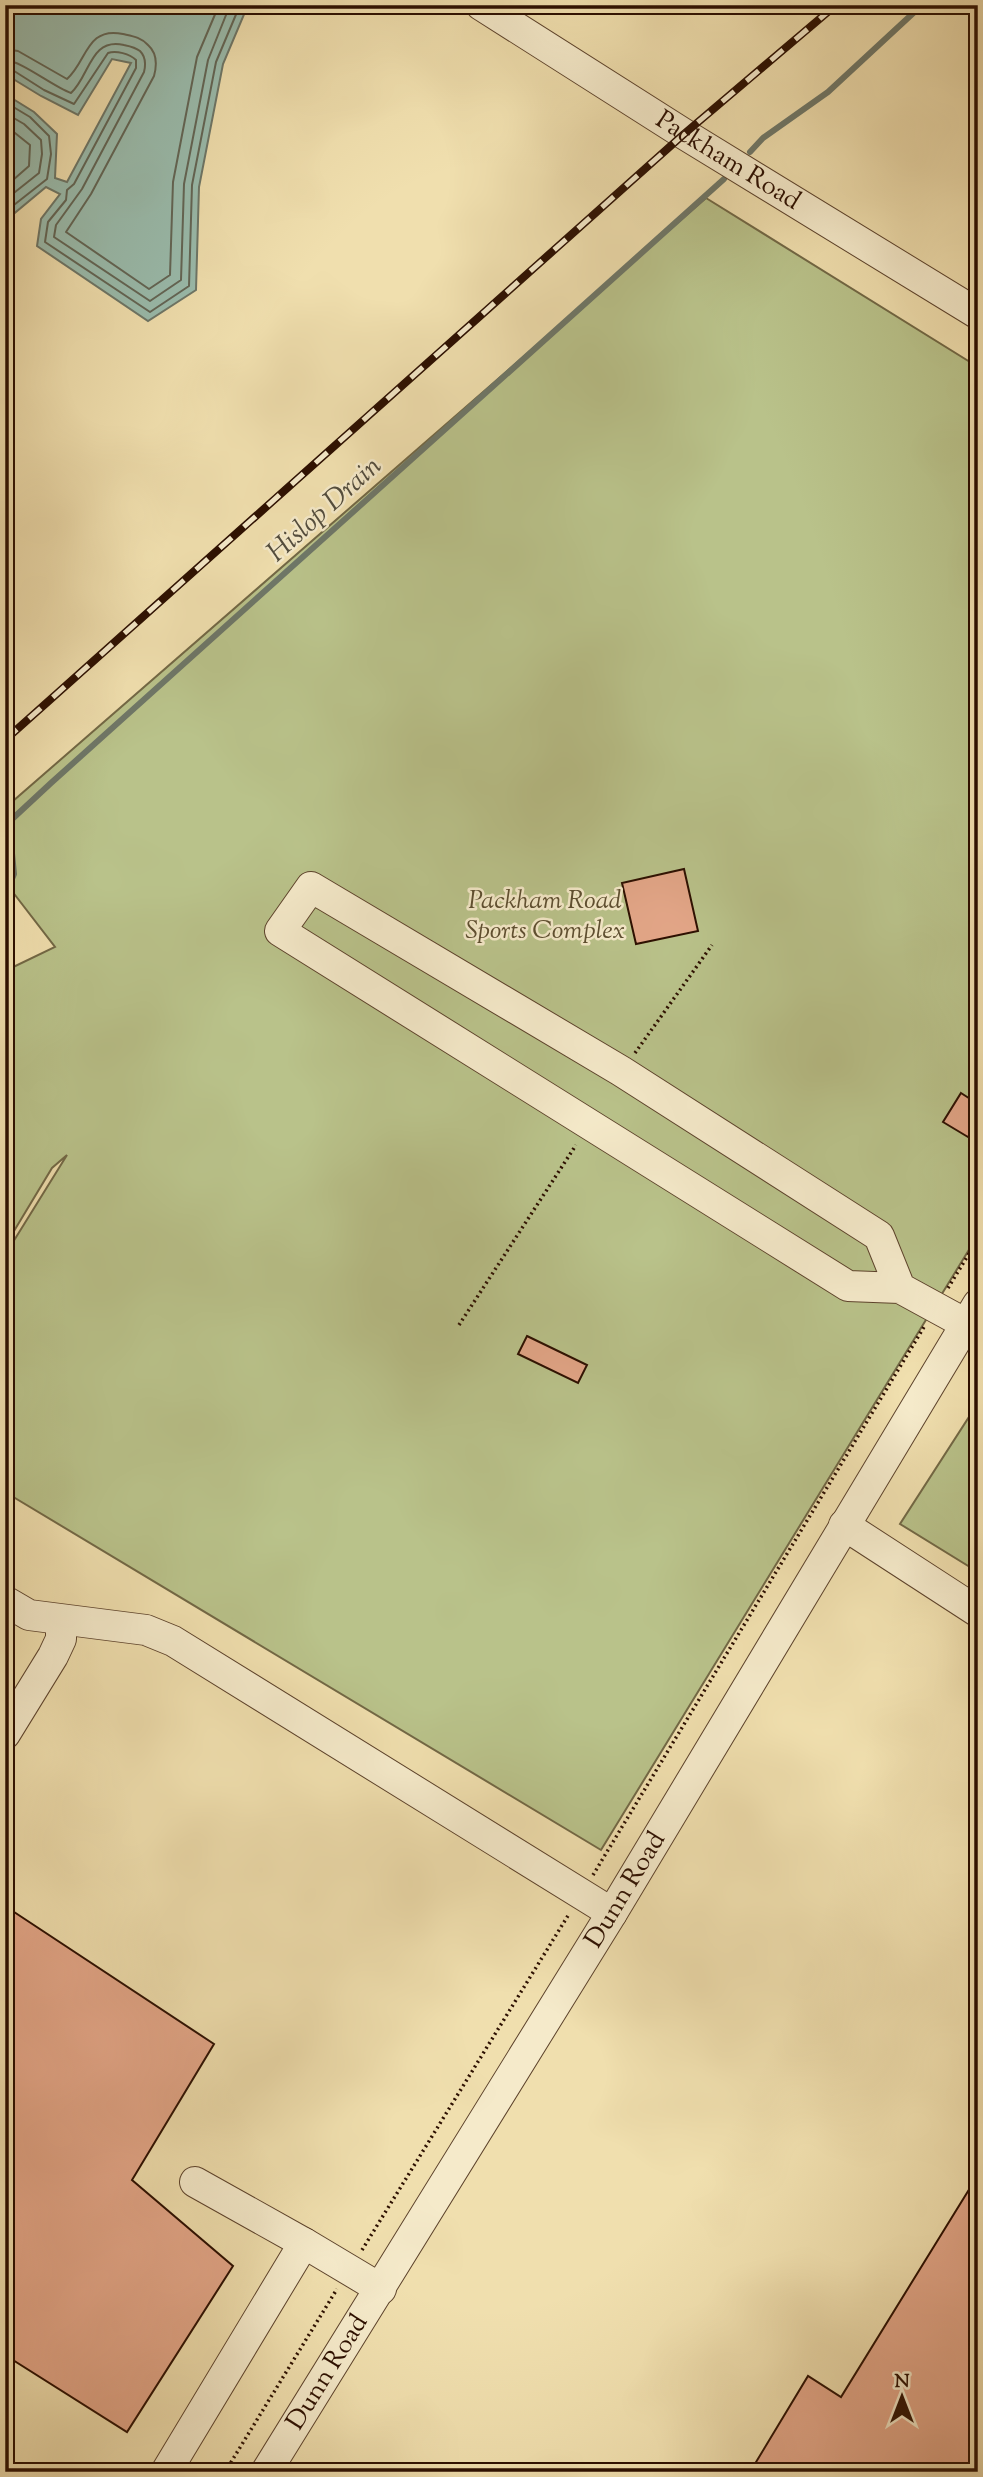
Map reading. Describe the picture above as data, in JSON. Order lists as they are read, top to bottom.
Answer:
{
  "streets": {
    "street": ["Packham Road", "Dunn Road"]
  },
  "water": ["Hislop Drain"],
  "parks": ["Packham Road Sports Complex"],
  "north": "top"
}
